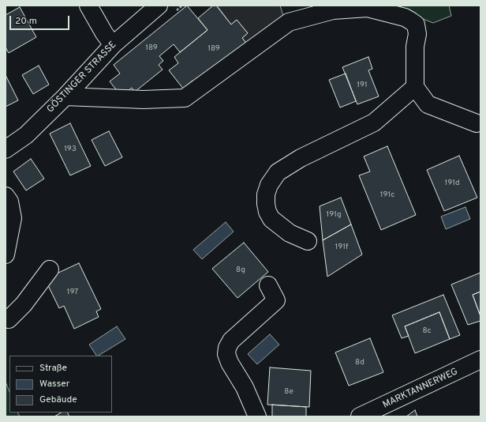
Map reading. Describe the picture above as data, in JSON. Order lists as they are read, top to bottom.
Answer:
{
  "streets": {
    "street": ["GÖSTINGER STRASSE", "MARKTANNERWEG"]
  },
  "house_numbers": [
    "189",
    "189",
    "191",
    "193",
    "191d",
    "191c",
    "191g",
    "191f",
    "8g",
    "197",
    "8c",
    "8d",
    "8e"
  ],
  "legend": ["Straße", "Wasser", "Gebäude"],
  "scale_bar": "20 m"
}
